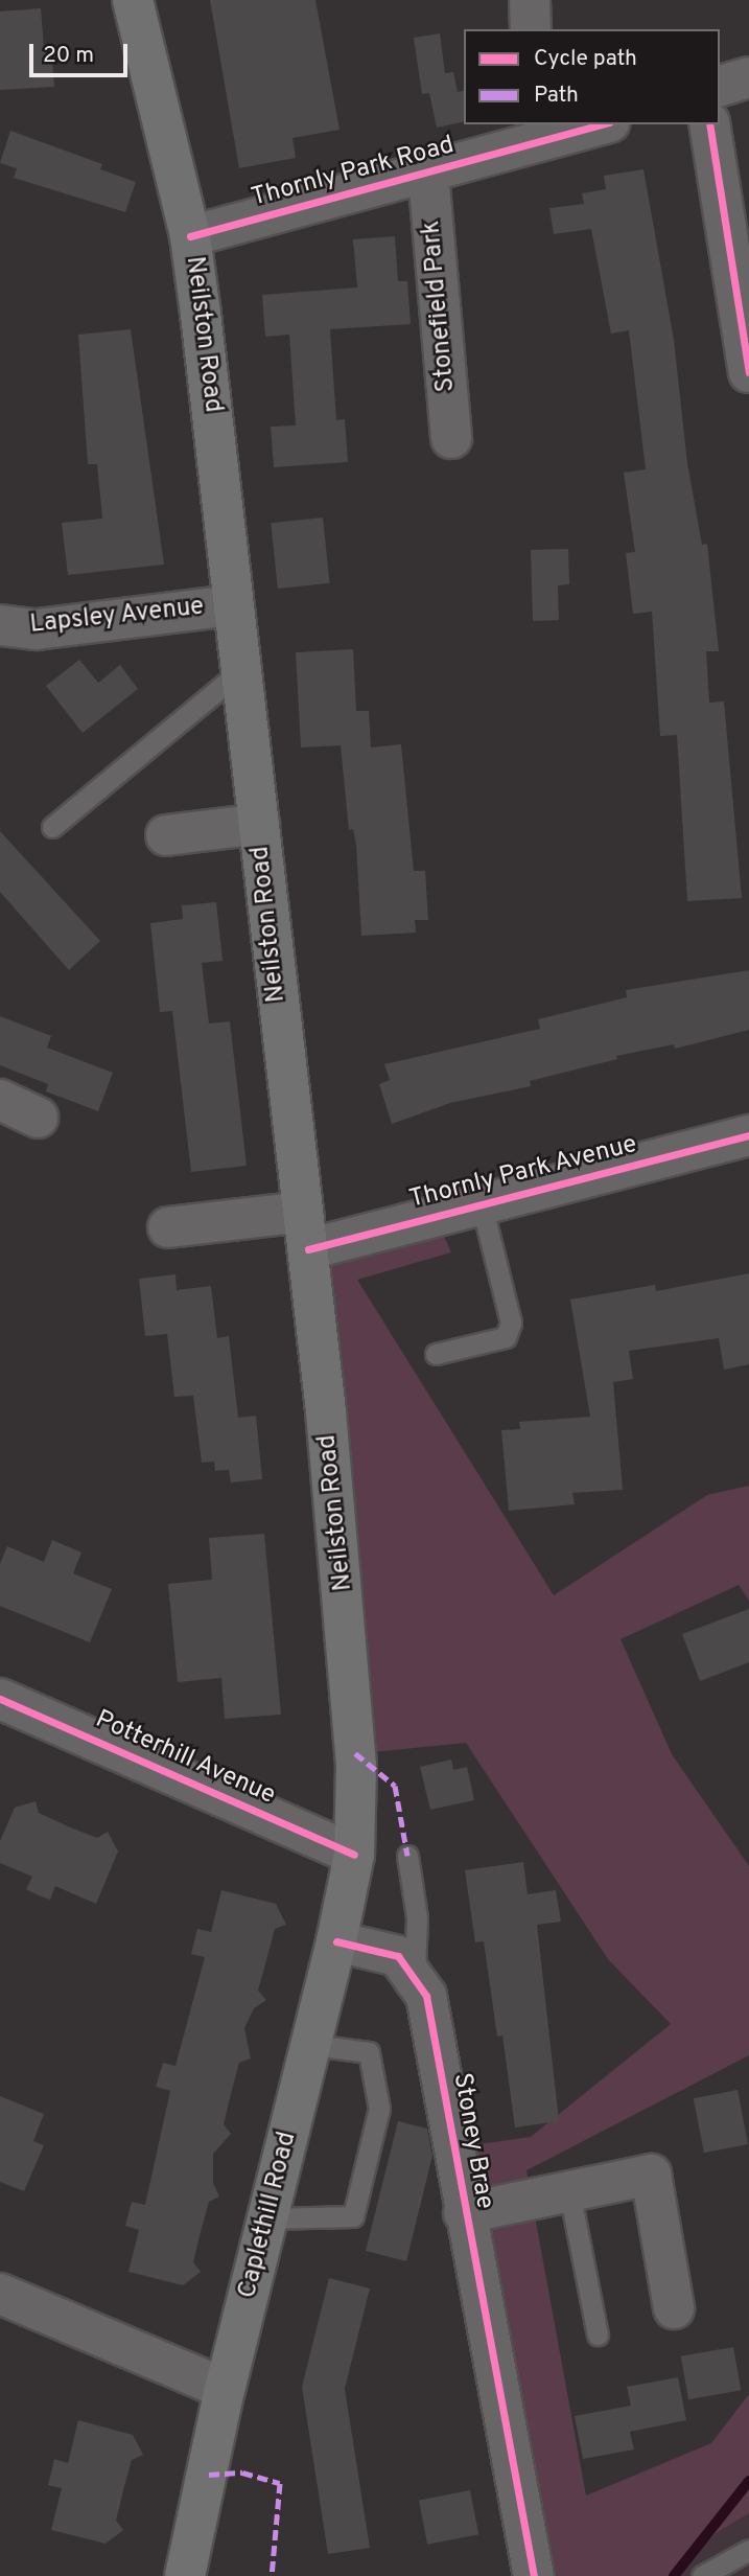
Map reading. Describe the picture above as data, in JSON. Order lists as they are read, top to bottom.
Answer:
{
  "streets": {
    "main road": ["Neilston Road", "Caplethill Road"],
    "street": [
      "Thornly Park Road",
      "Stonefield Park",
      "Lapsley Avenue",
      "Thornly Park Avenue",
      "Potterhill Avenue",
      "Stoney Brae"
    ]
  },
  "crossings": [
    ["Thornly Park Road", "Stonefield Park"],
    ["Thornly Park Road", "Neilston Road"],
    ["Neilston Road", "Lapsley Avenue"],
    ["Neilston Road", "Thornly Park Avenue"],
    ["Neilston Road", "Potterhill Avenue"],
    ["Neilston Road", "Caplethill Road"],
    ["Potterhill Avenue", "Caplethill Road"]
  ],
  "legend": ["Cycle path", "Path"],
  "scale_bar": "20 m"
}
